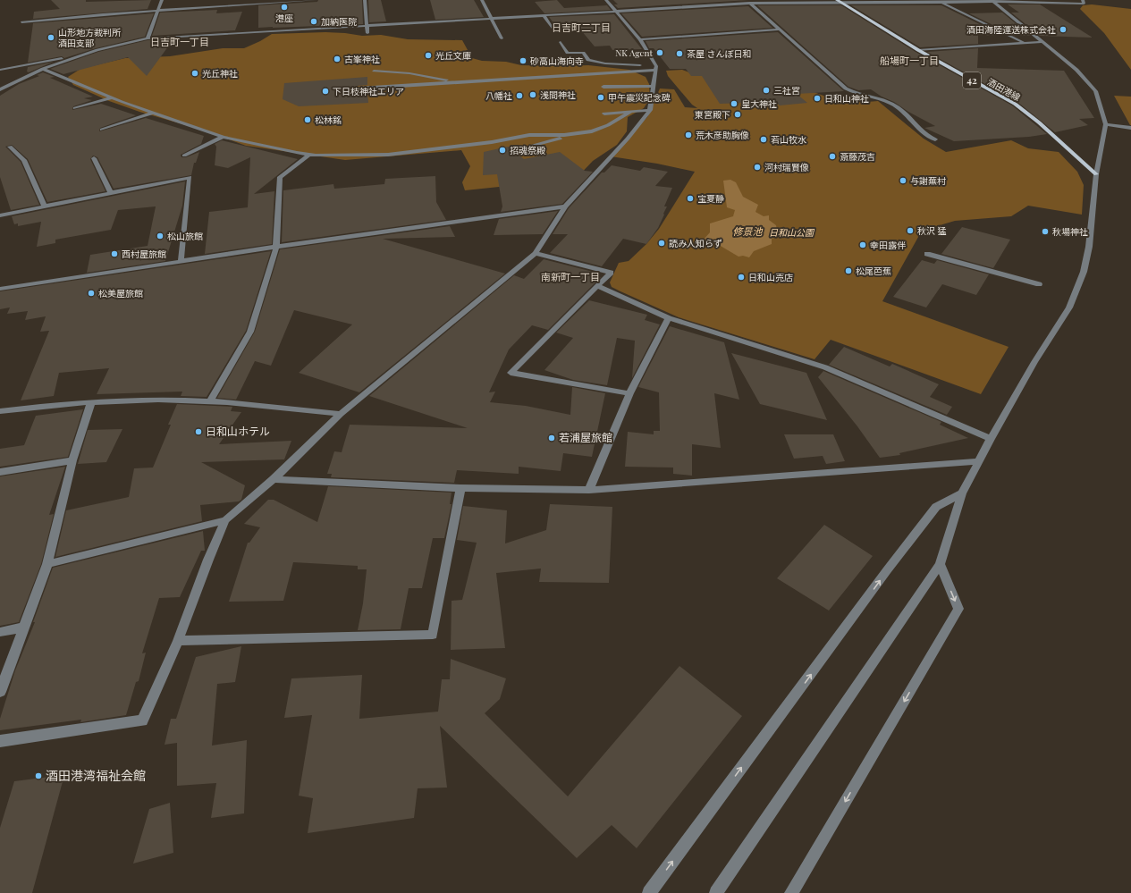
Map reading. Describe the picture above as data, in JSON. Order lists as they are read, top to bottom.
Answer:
{
  "streets": {
    "main road": ["42", "酒田港線"]
  },
  "districts": [
    "日吉町二丁目",
    "日吉町一丁目",
    "船場町一丁目",
    "南新町一丁目"
  ],
  "water": ["修景池"],
  "parks": ["日和山公園"],
  "places": [
    "港座",
    "加納医院",
    "酒田海陸運送株式会社",
    "山形地方裁判所 酒田支部",
    "NK Agent",
    "茶屋 さんぽ日和",
    "光丘文庫",
    "古峯神社",
    "砂高山海向寺",
    "光丘神社",
    "三社宮",
    "下日枝神社エリア",
    "浅間神社",
    "八幡社",
    "甲午震災記念碑",
    "日和山神社",
    "皇大神社",
    "東宮殿下",
    "松林銘",
    "荒木彦助胸像",
    "若山牧水",
    "招魂祭殿",
    "斎藤茂吉",
    "河村瑞賢像",
    "与謝蕪村",
    "宝夏静",
    "秋沢 猛",
    "秋場神社",
    "松山旅館",
    "読み人知らず",
    "幸田露伴",
    "西村屋旅館",
    "松尾芭蕉",
    "日和山売店",
    "松美屋旅館",
    "日和山ホテル",
    "若浦屋旅館",
    "酒田港湾福祉会館"
  ]
}
